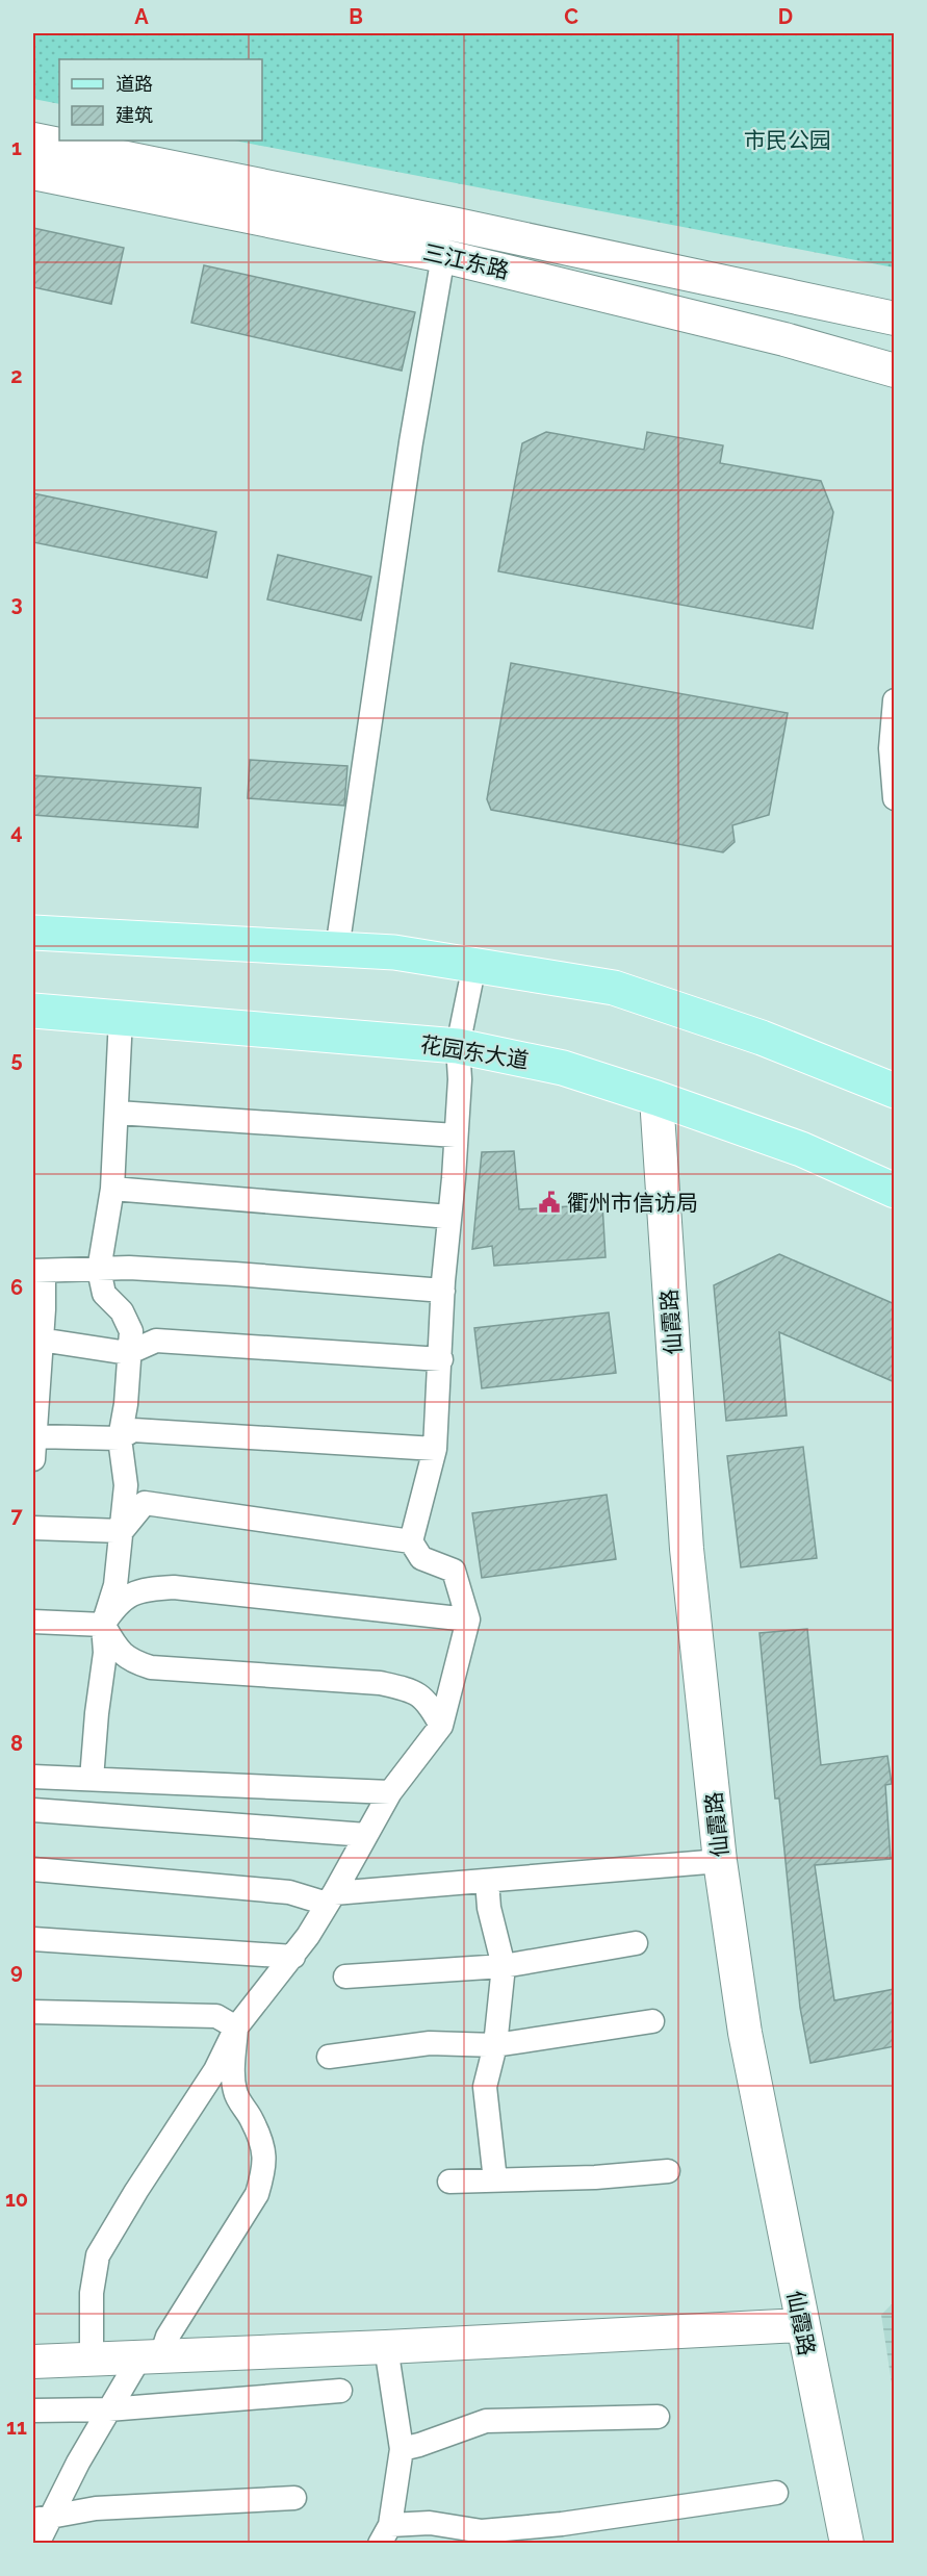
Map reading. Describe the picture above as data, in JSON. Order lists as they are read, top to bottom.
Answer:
{
  "streets": {
    "main road": ["花园东大道"],
    "street": ["三江东路", "仙霞路"]
  },
  "crossings": [
    ["花园东大道", "仙霞路"]
  ],
  "parks": ["市民公园"],
  "places": {
    "public building": ["衢州市信访局"]
  },
  "legend": ["道路", "建筑"],
  "grid": {
    "columns": [
      "A",
      "B",
      "C",
      "D"
    ],
    "rows": [
      "1",
      "2",
      "3",
      "4",
      "5",
      "6",
      "7",
      "8",
      "9",
      "10",
      "11"
    ]
  }
}
